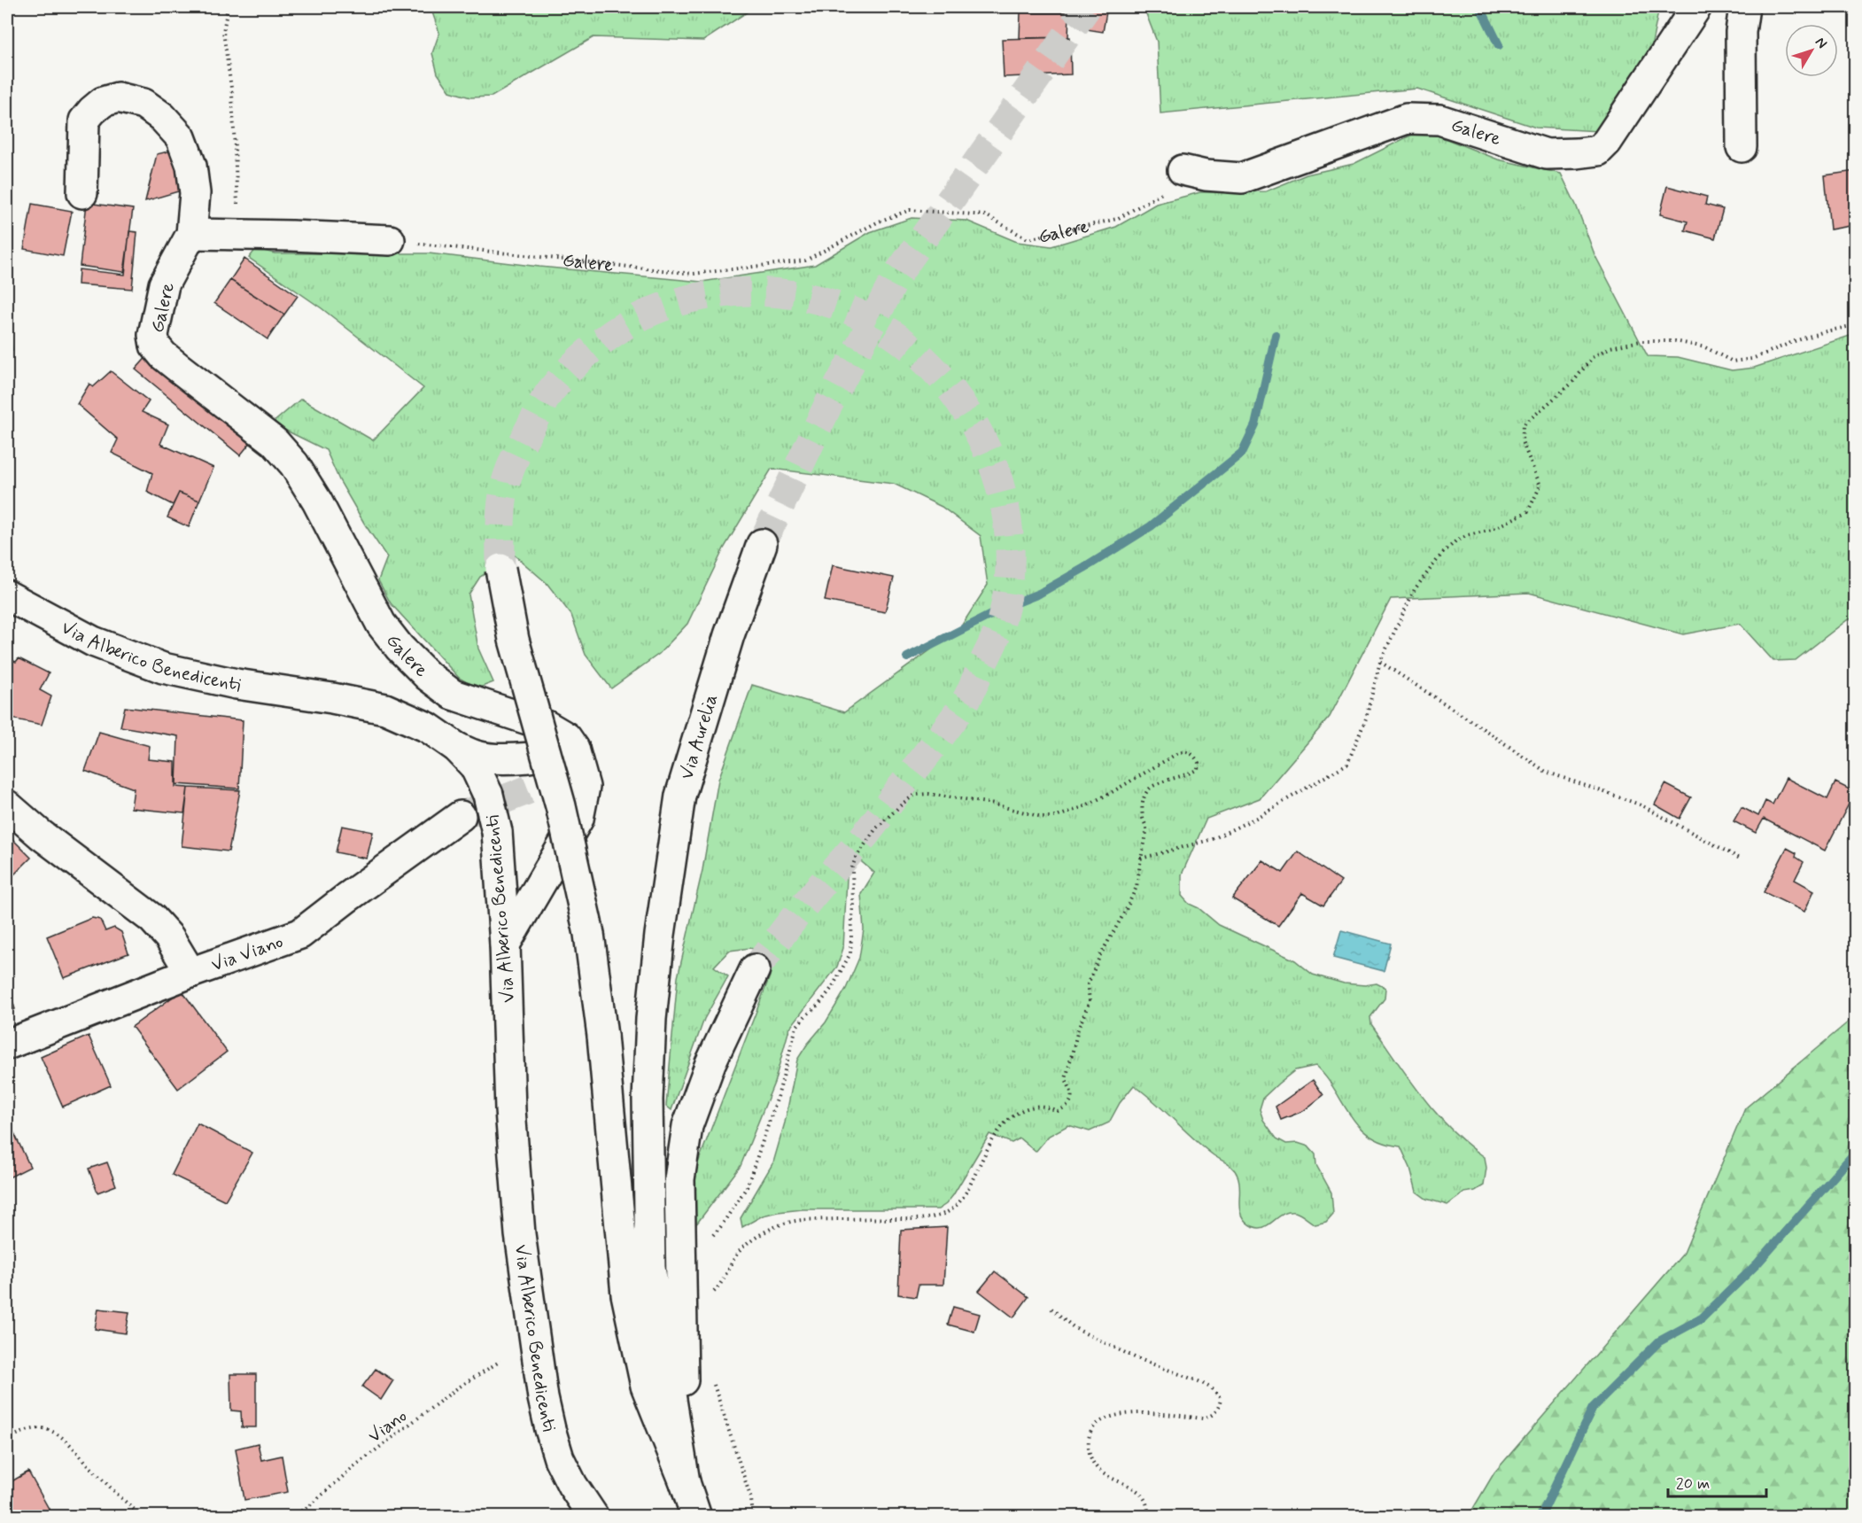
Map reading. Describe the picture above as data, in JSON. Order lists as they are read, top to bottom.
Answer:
{
  "streets": {
    "main road": [
      "Galere",
      "Via Alberico Benedicenti",
      "Via Aurelia",
      "Via Viano"
    ],
    "path": ["Viano"]
  },
  "scale_bar": "20 m",
  "north": "top right"
}
